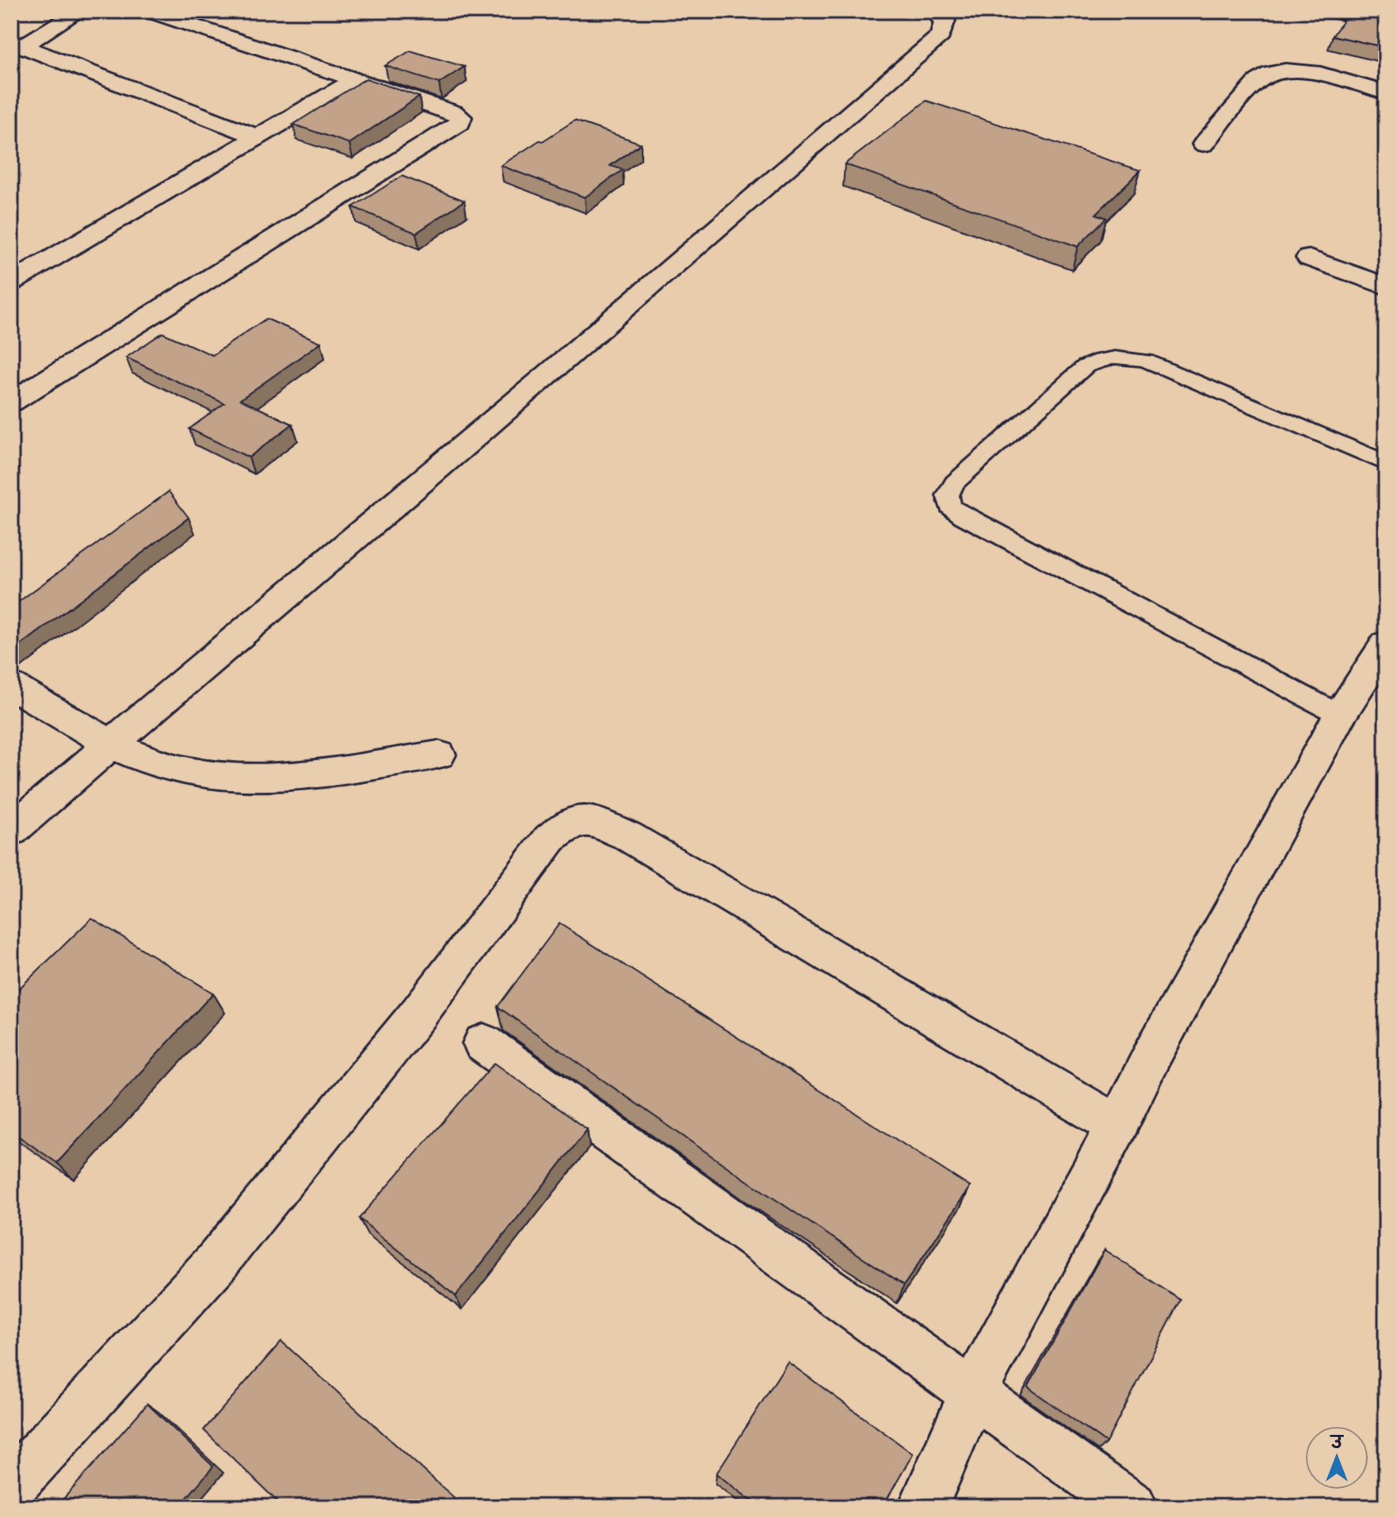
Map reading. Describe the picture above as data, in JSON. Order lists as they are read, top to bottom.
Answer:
{
  "north": "top"
}
